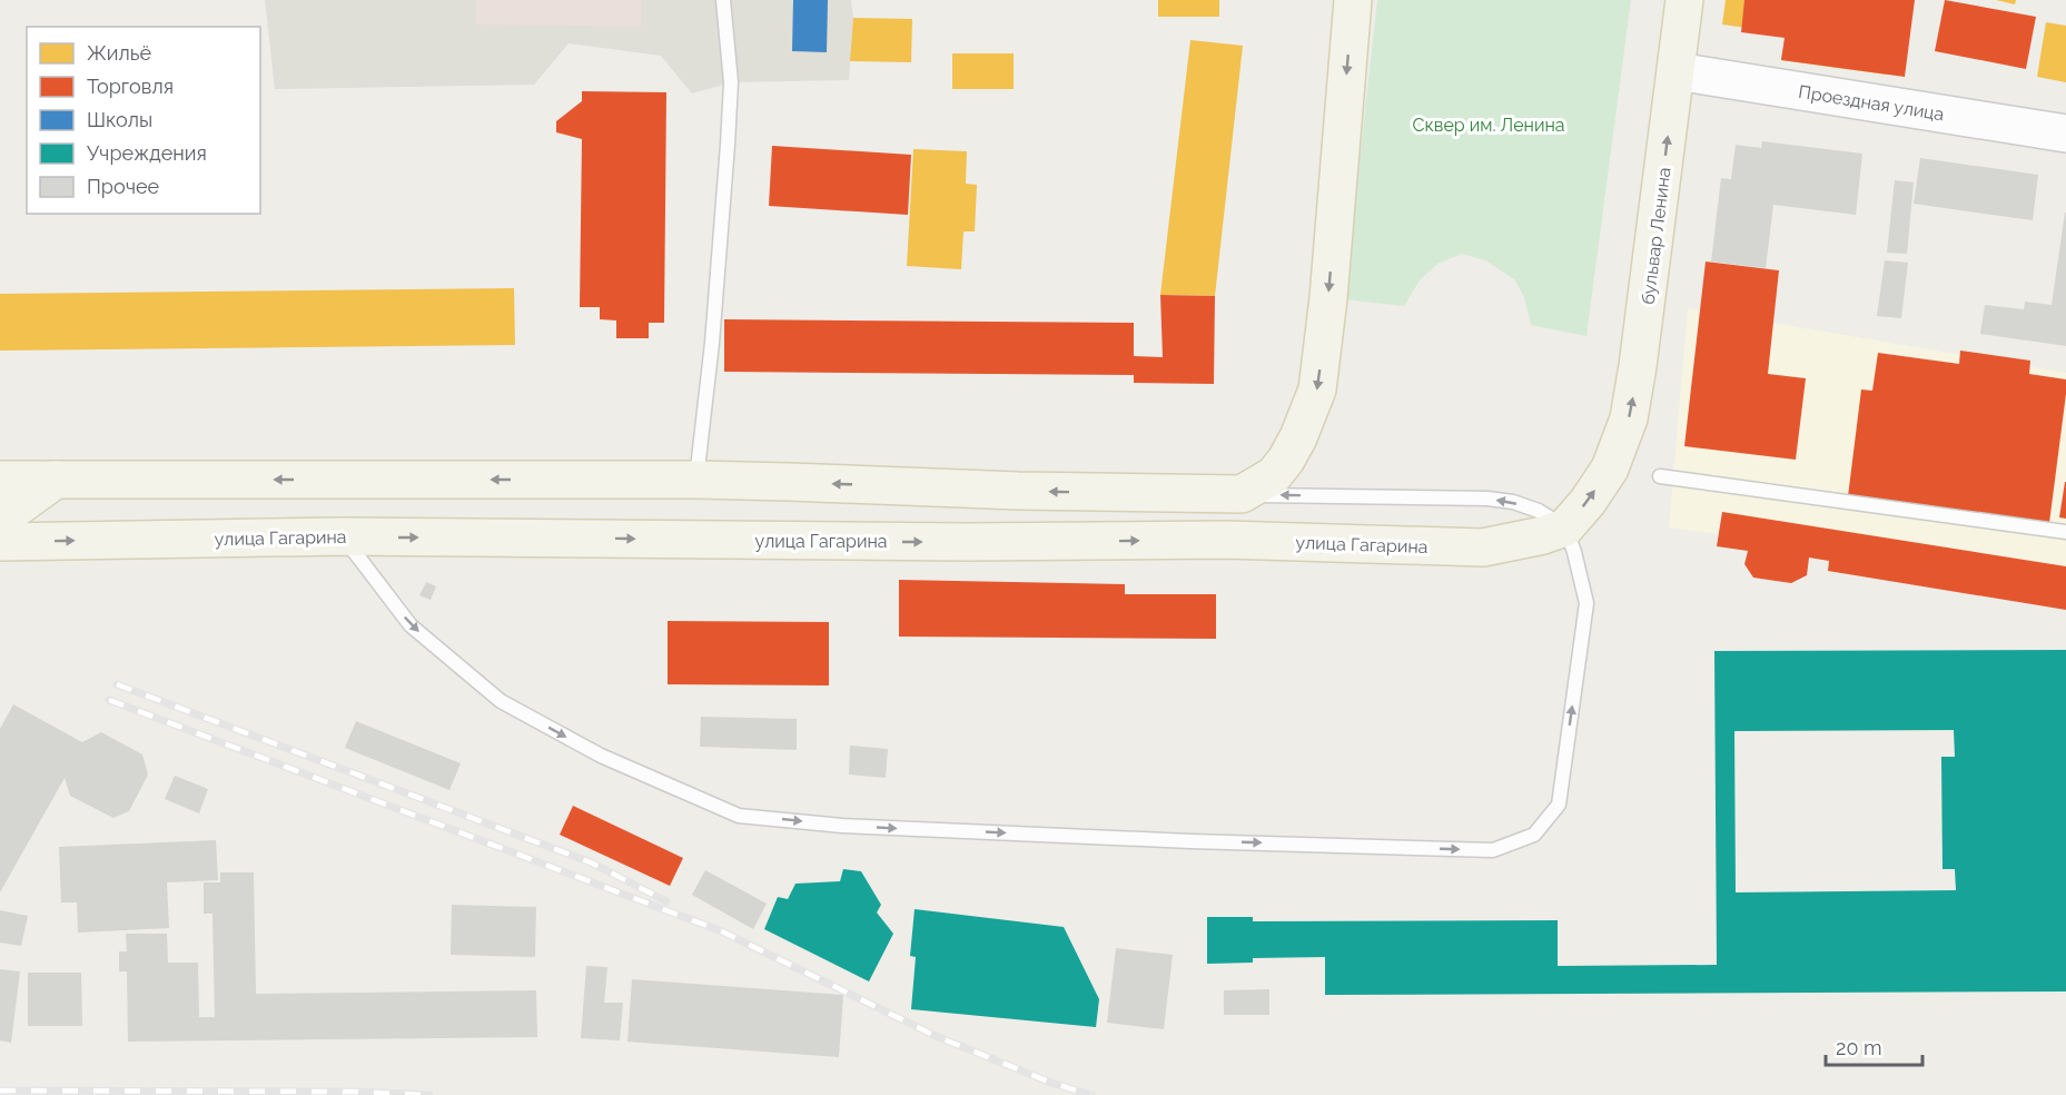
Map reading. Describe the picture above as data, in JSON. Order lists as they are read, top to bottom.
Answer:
{
  "streets": {
    "main road": ["бульвар Ленина", "улица Гагарина"],
    "street": ["Проездная улица"]
  },
  "crossings": [
    ["Проездная улица", "бульвар Ленина"],
    ["бульвар Ленина", "улица Гагарина"]
  ],
  "parks": ["Сквер им. Ленина"],
  "legend": [
    "Жильё",
    "Торговля",
    "Школы",
    "Учреждения",
    "Прочее"
  ],
  "scale_bar": "20 m"
}
